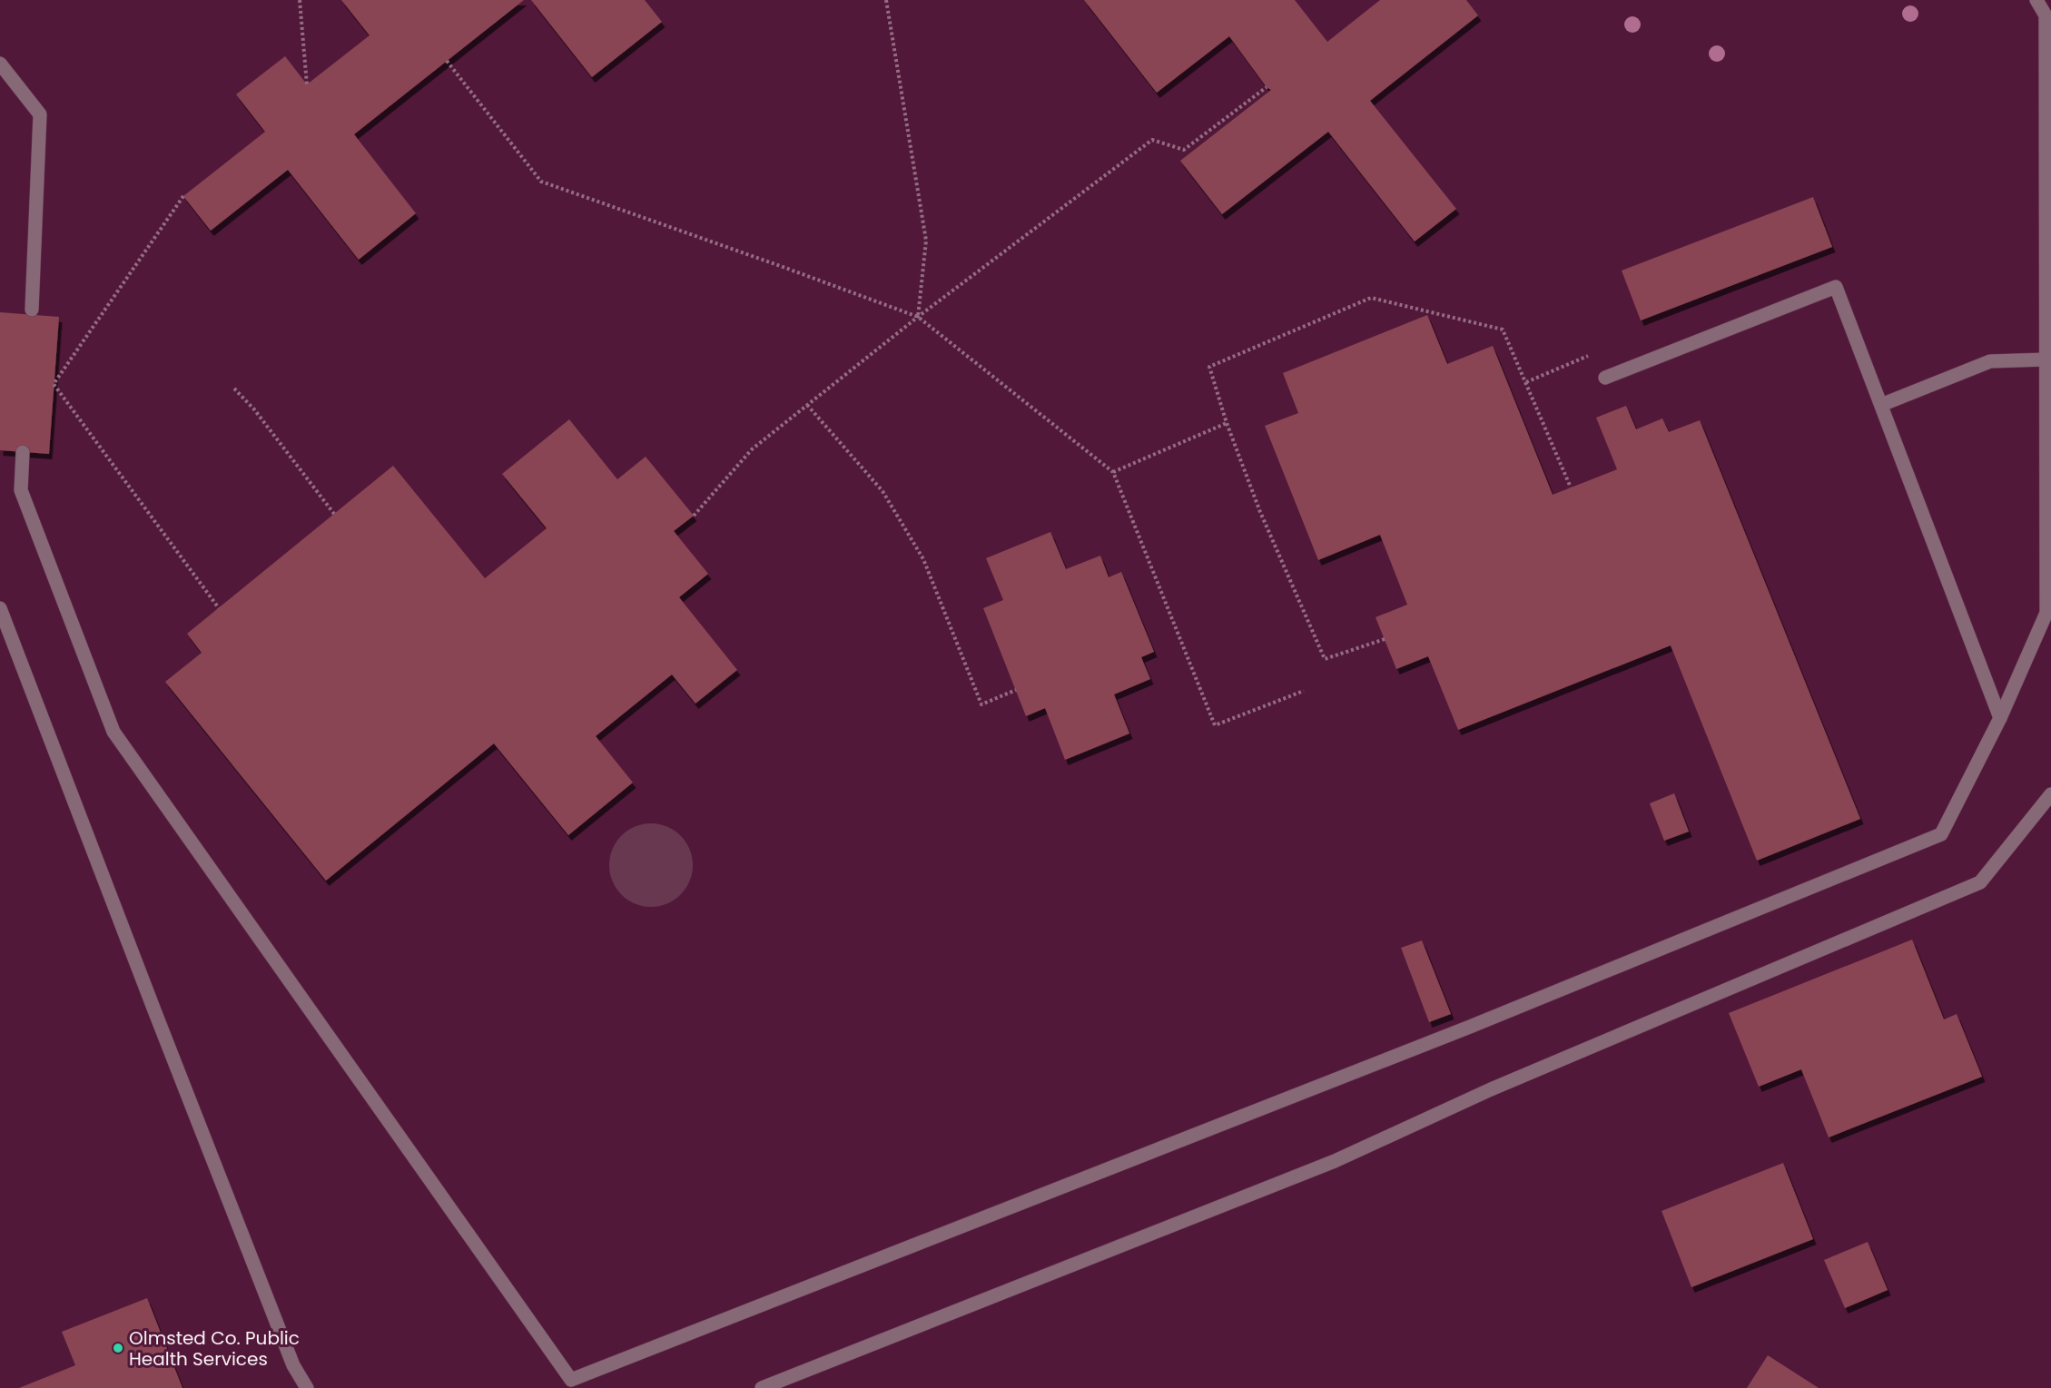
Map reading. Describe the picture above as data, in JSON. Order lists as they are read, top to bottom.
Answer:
{
  "places": ["Olmsted Co. Public Health Services"]
}
